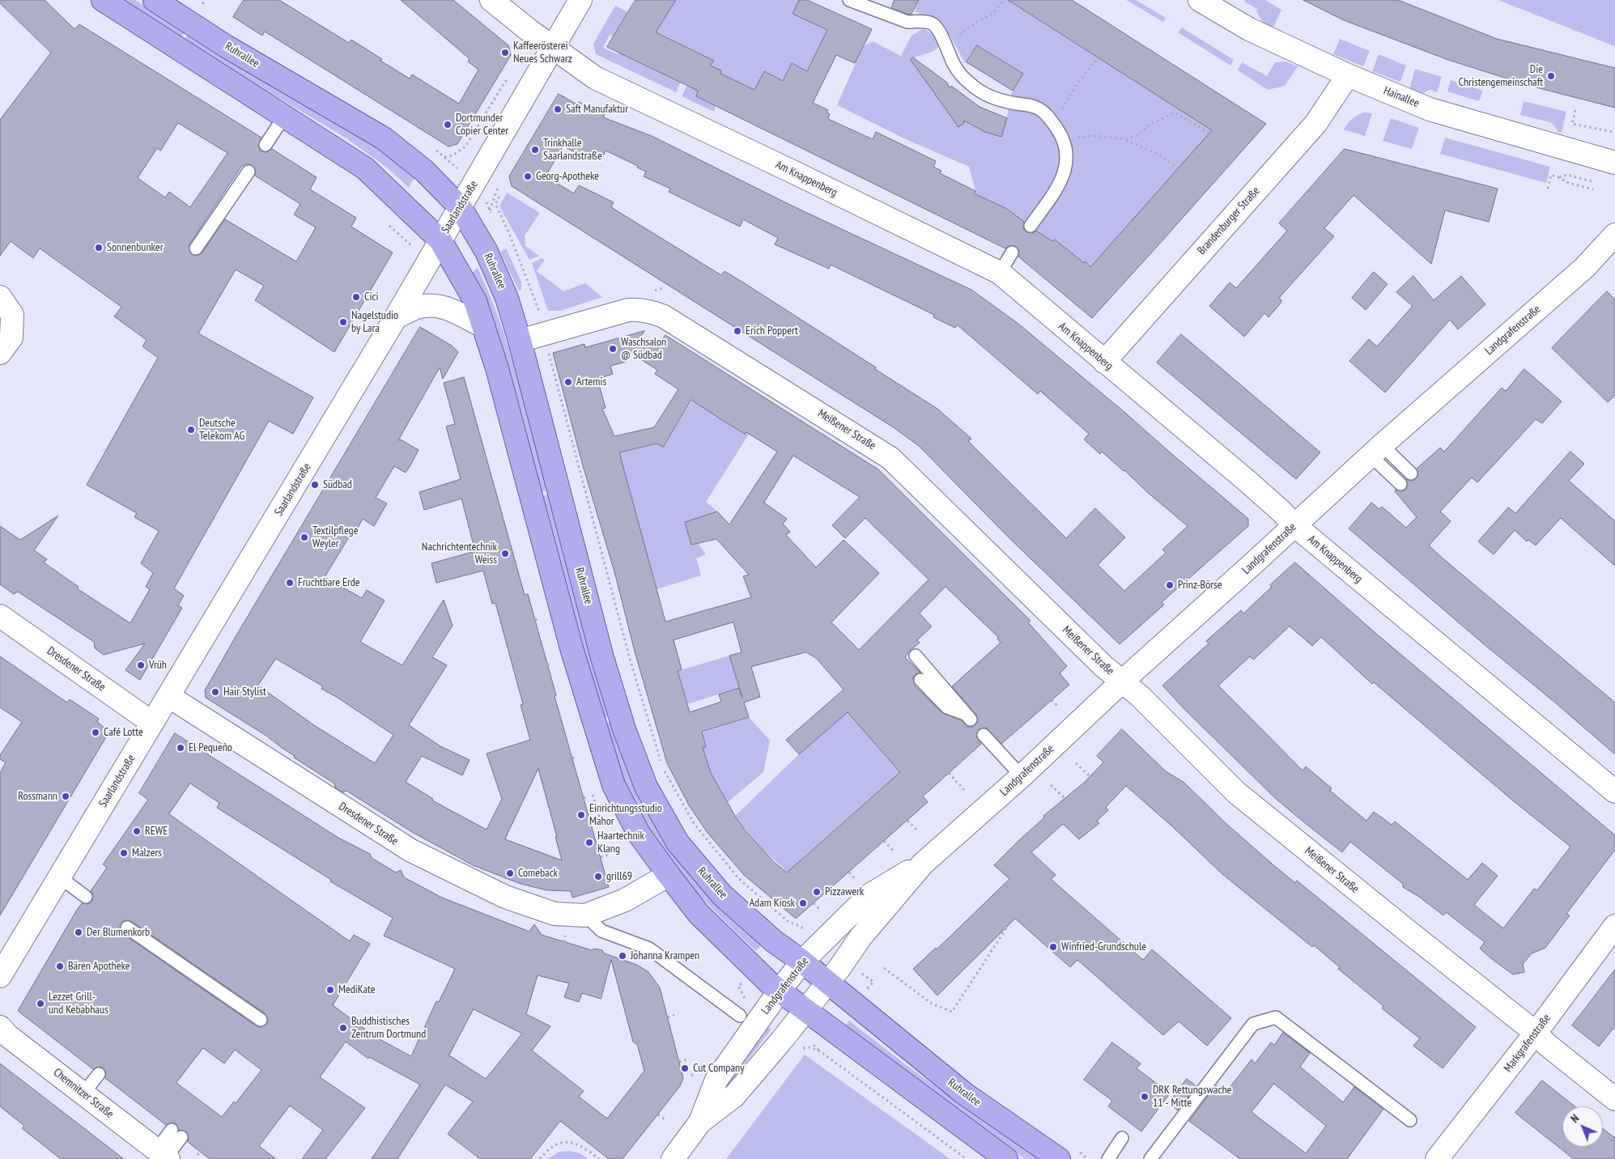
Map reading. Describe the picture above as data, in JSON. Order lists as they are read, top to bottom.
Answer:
{
  "streets": {
    "main road": ["Ruhrallee"],
    "street": [
      "Hainallee",
      "Am Knappenberg",
      "Saarlandstraße",
      "Brandenburger Straße",
      "Landgrafenstraße",
      "Meißener Straße",
      "Dresdener Straße",
      "Markgrafenstraße",
      "Chemnitzer Straße"
    ]
  },
  "crossings": [
    ["Ruhrallee", "Saarlandstraße"],
    ["Ruhrallee", "Landgrafenstraße"],
    ["Ruhrallee", "Meißener Straße"],
    ["Hainallee", "Brandenburger Straße"],
    ["Am Knappenberg", "Saarlandstraße"],
    ["Am Knappenberg", "Brandenburger Straße"],
    ["Am Knappenberg", "Landgrafenstraße"],
    ["Saarlandstraße", "Dresdener Straße"],
    ["Landgrafenstraße", "Meißener Straße"],
    ["Meißener Straße", "Markgrafenstraße"]
  ],
  "places": [
    "Kaffeerösterei Neues Schwarz",
    "Die Christengemeinschaft",
    "Saft Manufaktur",
    "Dortmunder Copier Center",
    "Trinkhalle Saarlandstraße",
    "Georg-Apotheke",
    "Sonnenbunker",
    "Cici",
    "Nagelstudio by Lara",
    "Erich Poppert",
    "Waschsalon @ Südbad",
    "Artemis",
    "Deutsche Telekom AG",
    "Südbad",
    "Textilpflege Weyler",
    "Nachrichtentechnik Weiss",
    "Fruchtbare Erde",
    "Prinz-Börse",
    "Vrüh",
    "Hair Stylist",
    "Café Lotte",
    "El Pequeño",
    "Rossmann",
    "Einrichtungsstudio Mahor",
    "REWE",
    "Haartechnik Klang",
    "Malzers",
    "Comeback",
    "grill69",
    "Pizzawerk",
    "Adam Kiosk",
    "Der Blumenkorb",
    "Winfried-Grundschule",
    "Johanna Krampen",
    "Bären Apotheke",
    "MediKate",
    "Lezzet Grill- und Kebabhaus",
    "Buddhistisches Zentrum Dortmund",
    "Cut Company",
    "DRK Rettungswache 11 - Mitte"
  ],
  "north": "top left"
}
